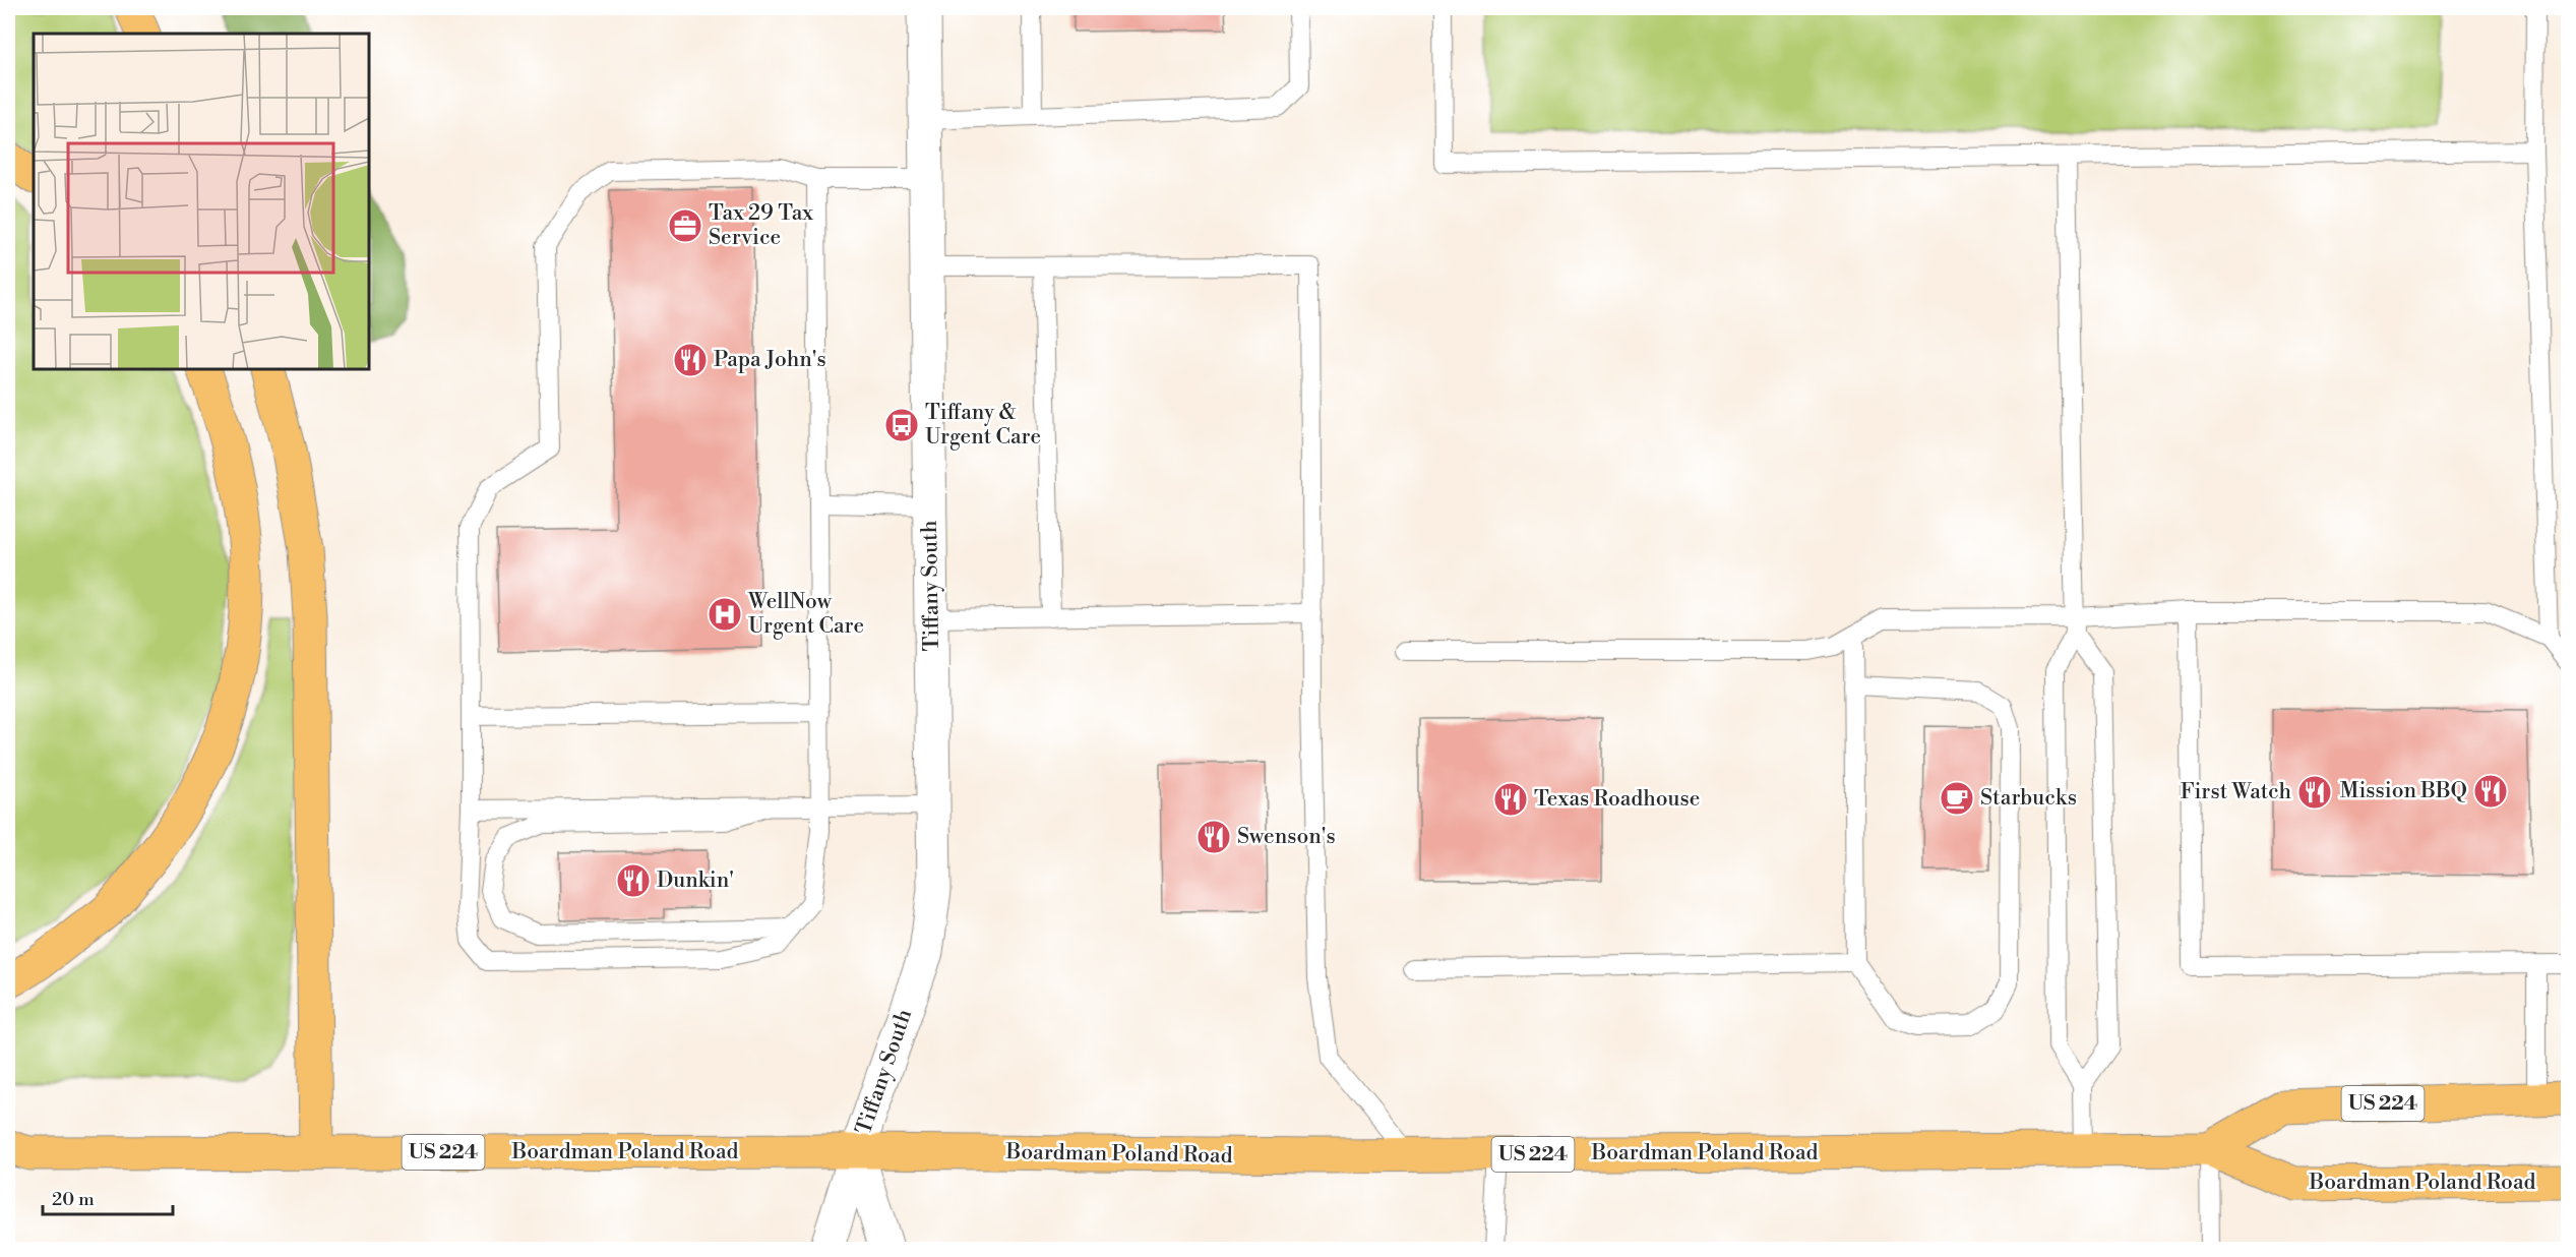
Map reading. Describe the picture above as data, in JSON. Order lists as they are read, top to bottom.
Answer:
{
  "streets": {
    "main road": ["US 224", "Boardman Poland Road"],
    "street": ["Tiffany South"]
  },
  "crossings": [
    ["Tiffany South", "Boardman Poland Road"]
  ],
  "places": {
    "office": ["Tax 29 Tax Service"],
    "restaurant": [
      "Papa John's",
      "Mission BBQ",
      "First Watch",
      "Texas Roadhouse",
      "Swenson's",
      "Dunkin'"
    ],
    "bus stop": ["Tiffany & Urgent Care"],
    "hospital": ["WellNow Urgent Care"],
    "cafe": ["Starbucks"]
  },
  "scale_bar": "20 m"
}
